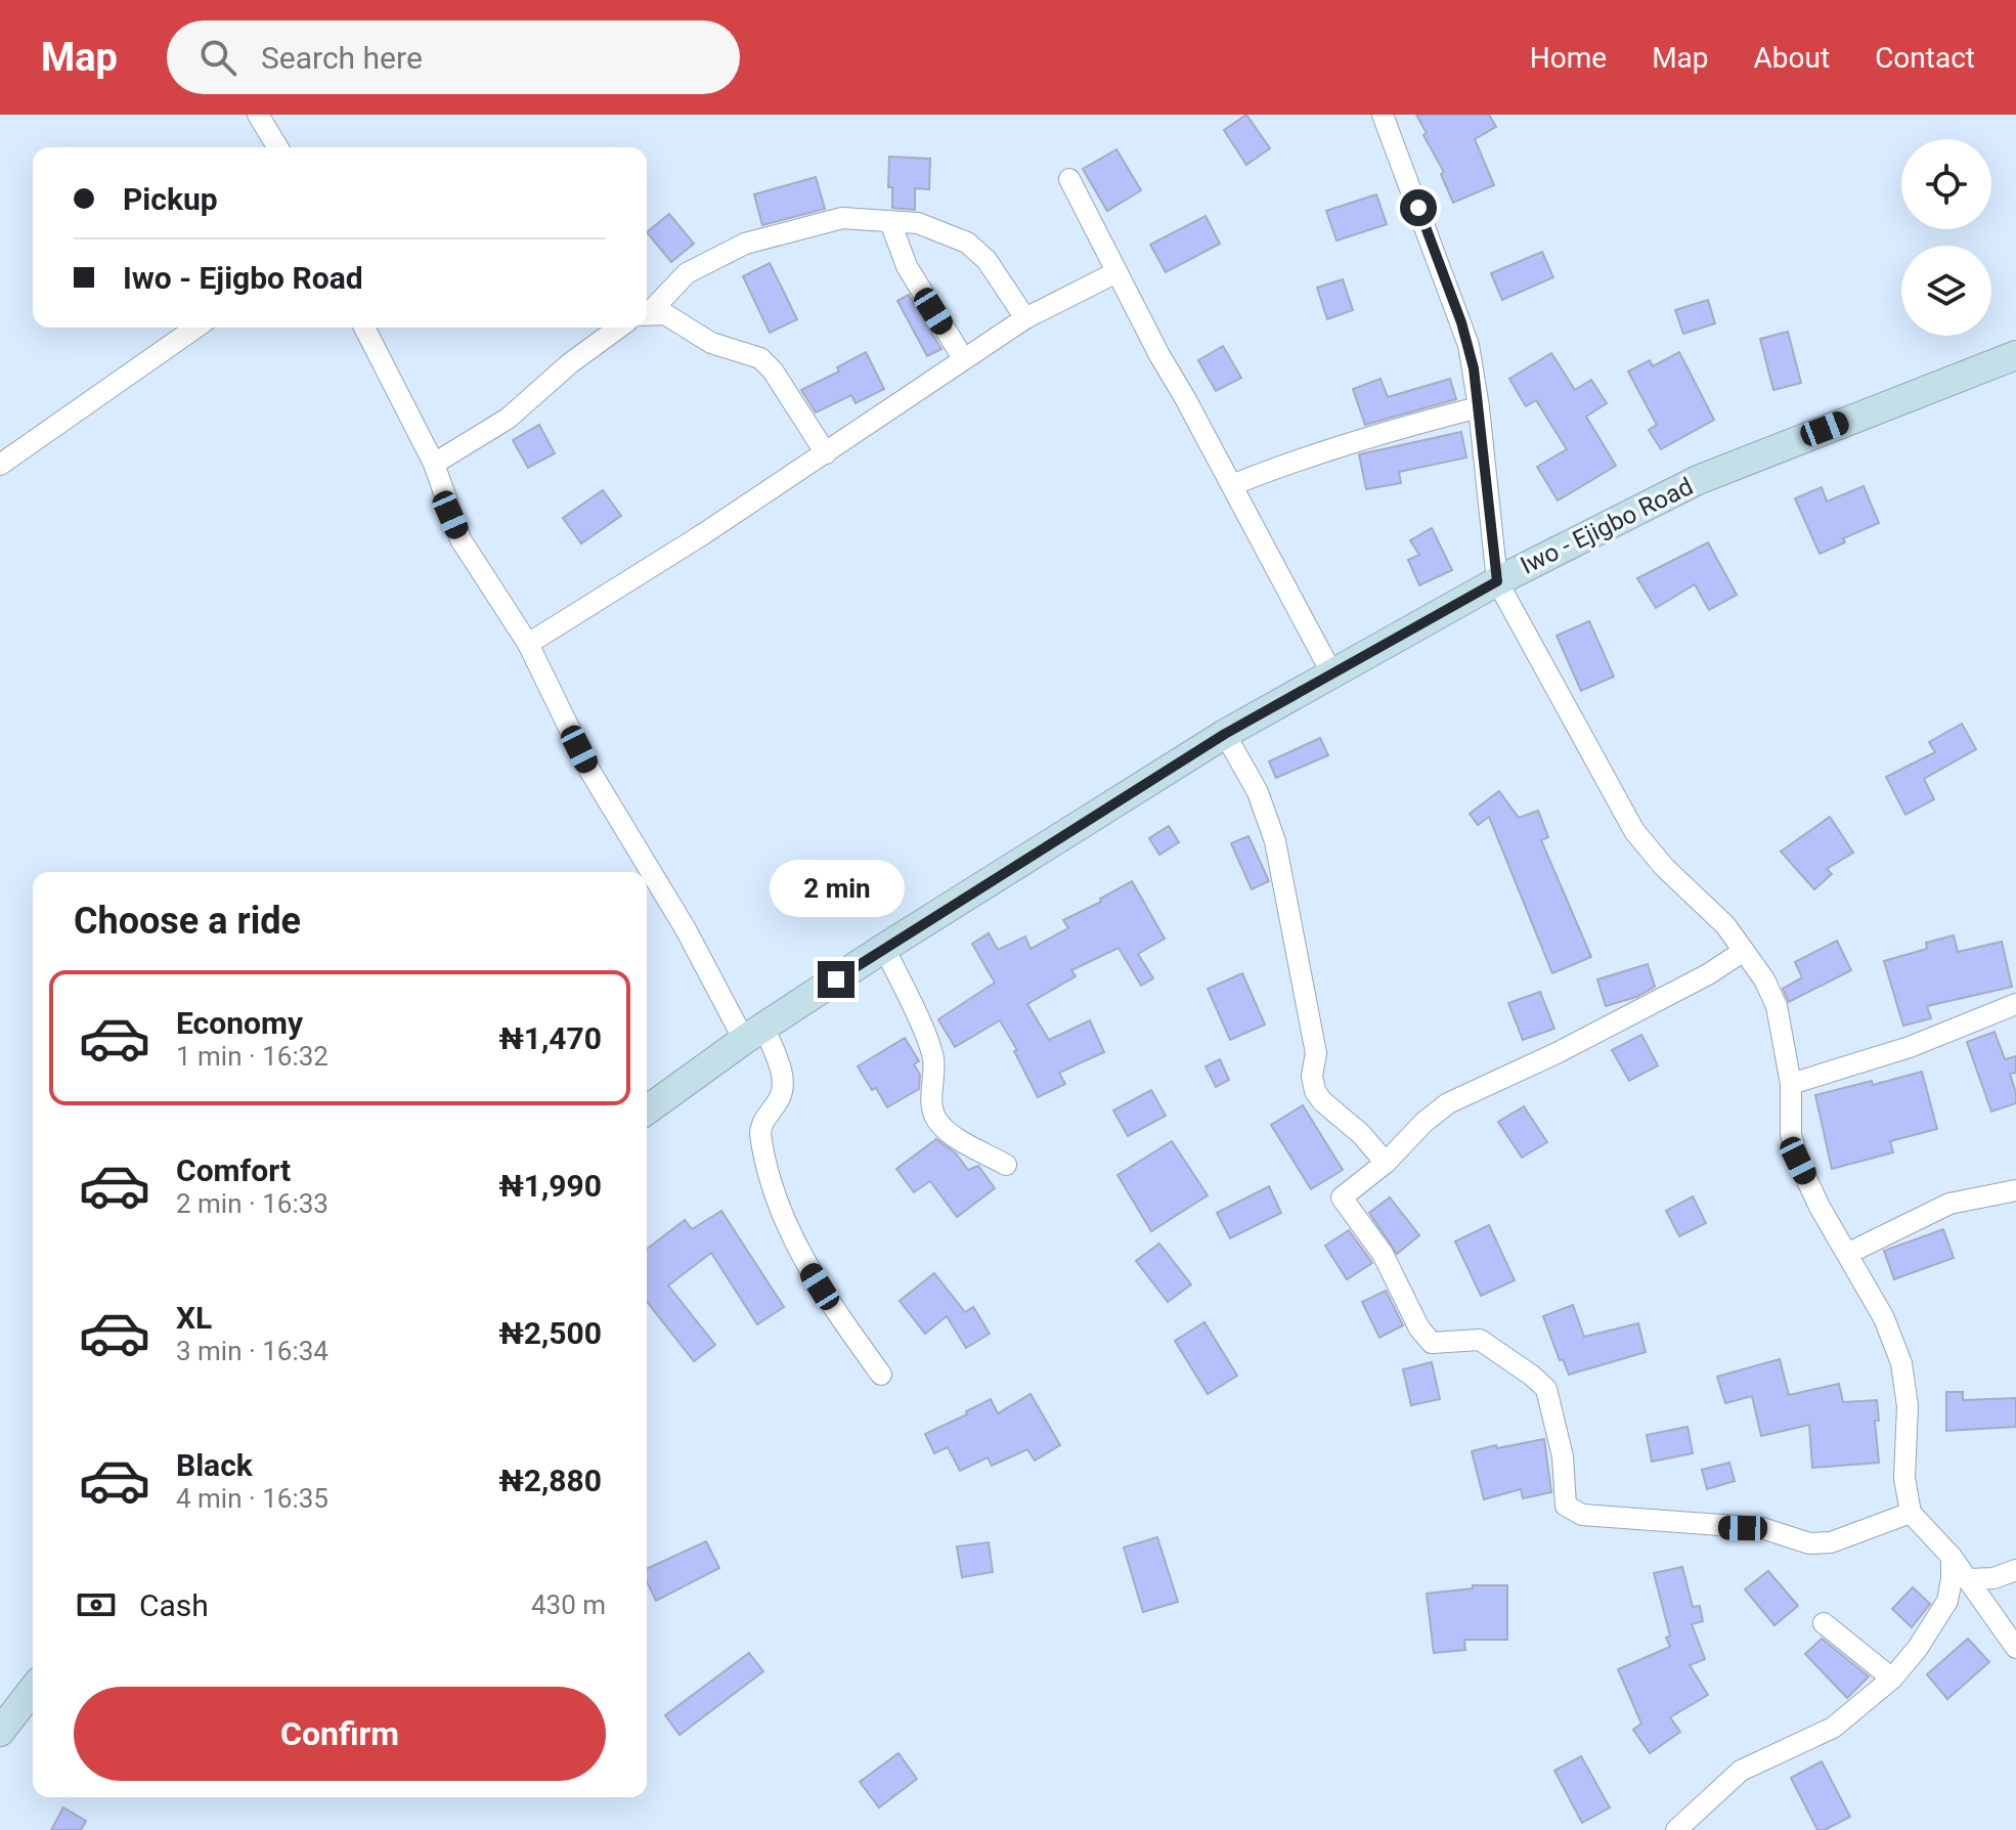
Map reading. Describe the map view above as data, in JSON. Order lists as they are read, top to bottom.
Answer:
{
  "streets": {
    "main road": ["Iwo - Ejigbo Road"]
  },
  "page": {
    "header": "Map",
    "search": "Search here",
    "nav": [
      "Home",
      "Map",
      "About",
      "Contact"
    ],
    "banner": ["Pickup", "Iwo - Ejigbo Road"],
    "bubble": "2 min",
    "heading": "Choose a ride",
    "list": [
      {
        "name": "Economy",
        "note": "1 min · 16:32",
        "value": "₦1,470"
      },
      {
        "name": "Comfort",
        "note": "2 min · 16:33",
        "value": "₦1,990"
      },
      {
        "name": "XL",
        "note": "3 min · 16:34",
        "value": "₦2,500"
      },
      {
        "name": "Black",
        "note": "4 min · 16:35",
        "value": "₦2,880"
      }
    ],
    "pay": ["Cash", "430 m"],
    "buttons": "Confirm"
  }
}
